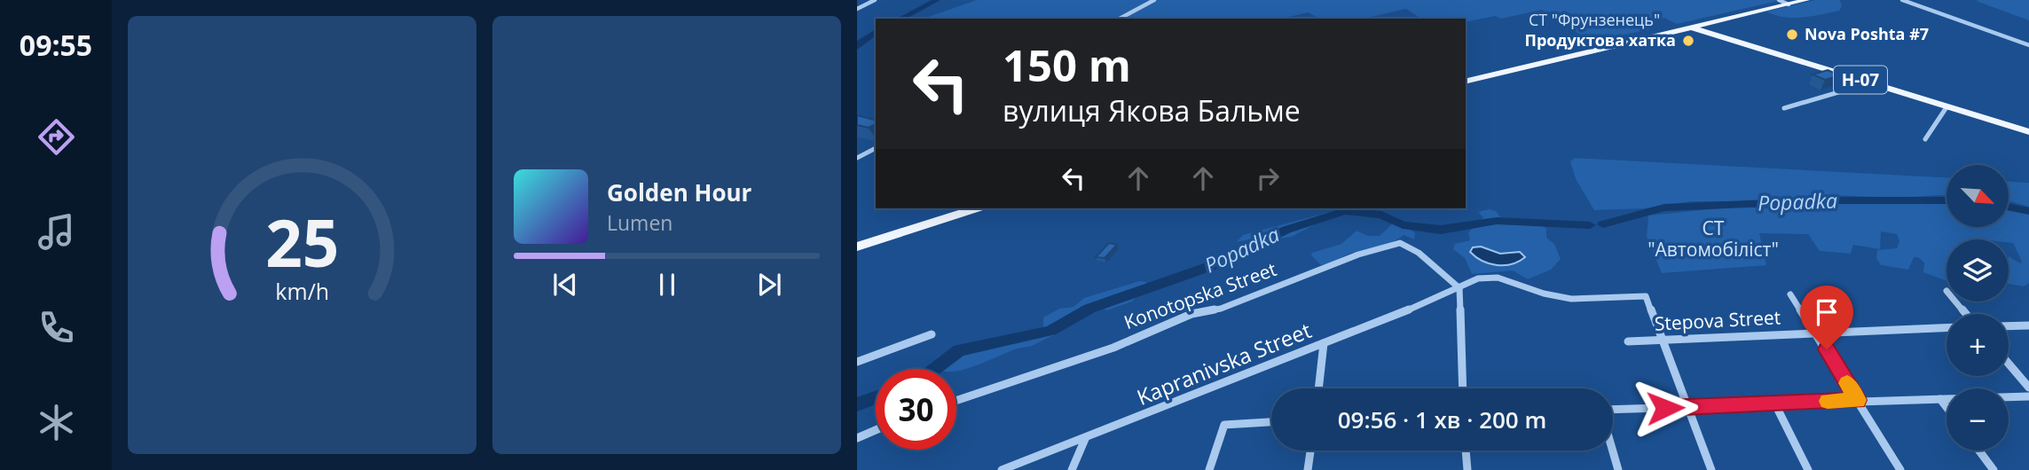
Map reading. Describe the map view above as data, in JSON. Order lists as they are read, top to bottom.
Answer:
{
  "streets": {
    "main road": ["Н-07"],
    "street": ["Konotopska Street", "Stepova Street", "Kapranivska Street"]
  },
  "crossings": [
    ["Konotopska Street", "Kapranivska Street"],
    ["Stepova Street", "Kapranivska Street"]
  ],
  "water": ["Popadka"],
  "parks": ["СТ \"Фрунзенець\"", "СТ \"Автомобіліст\""],
  "places": ["Nova Poshta #7", "Продуктова хатка"],
  "north": "bottom right",
  "page": {
    "tabs": "09:55",
    "turn": ["150 m", "вулиця Якова Бальме"],
    "map_buttons": ["+", "−"],
    "song": ["Golden Hour", "Lumen"],
    "limit": "30",
    "trip": "09:56 · 1 хв · 200 m",
    "gauge": ["25", "km/h"]
  }
}
